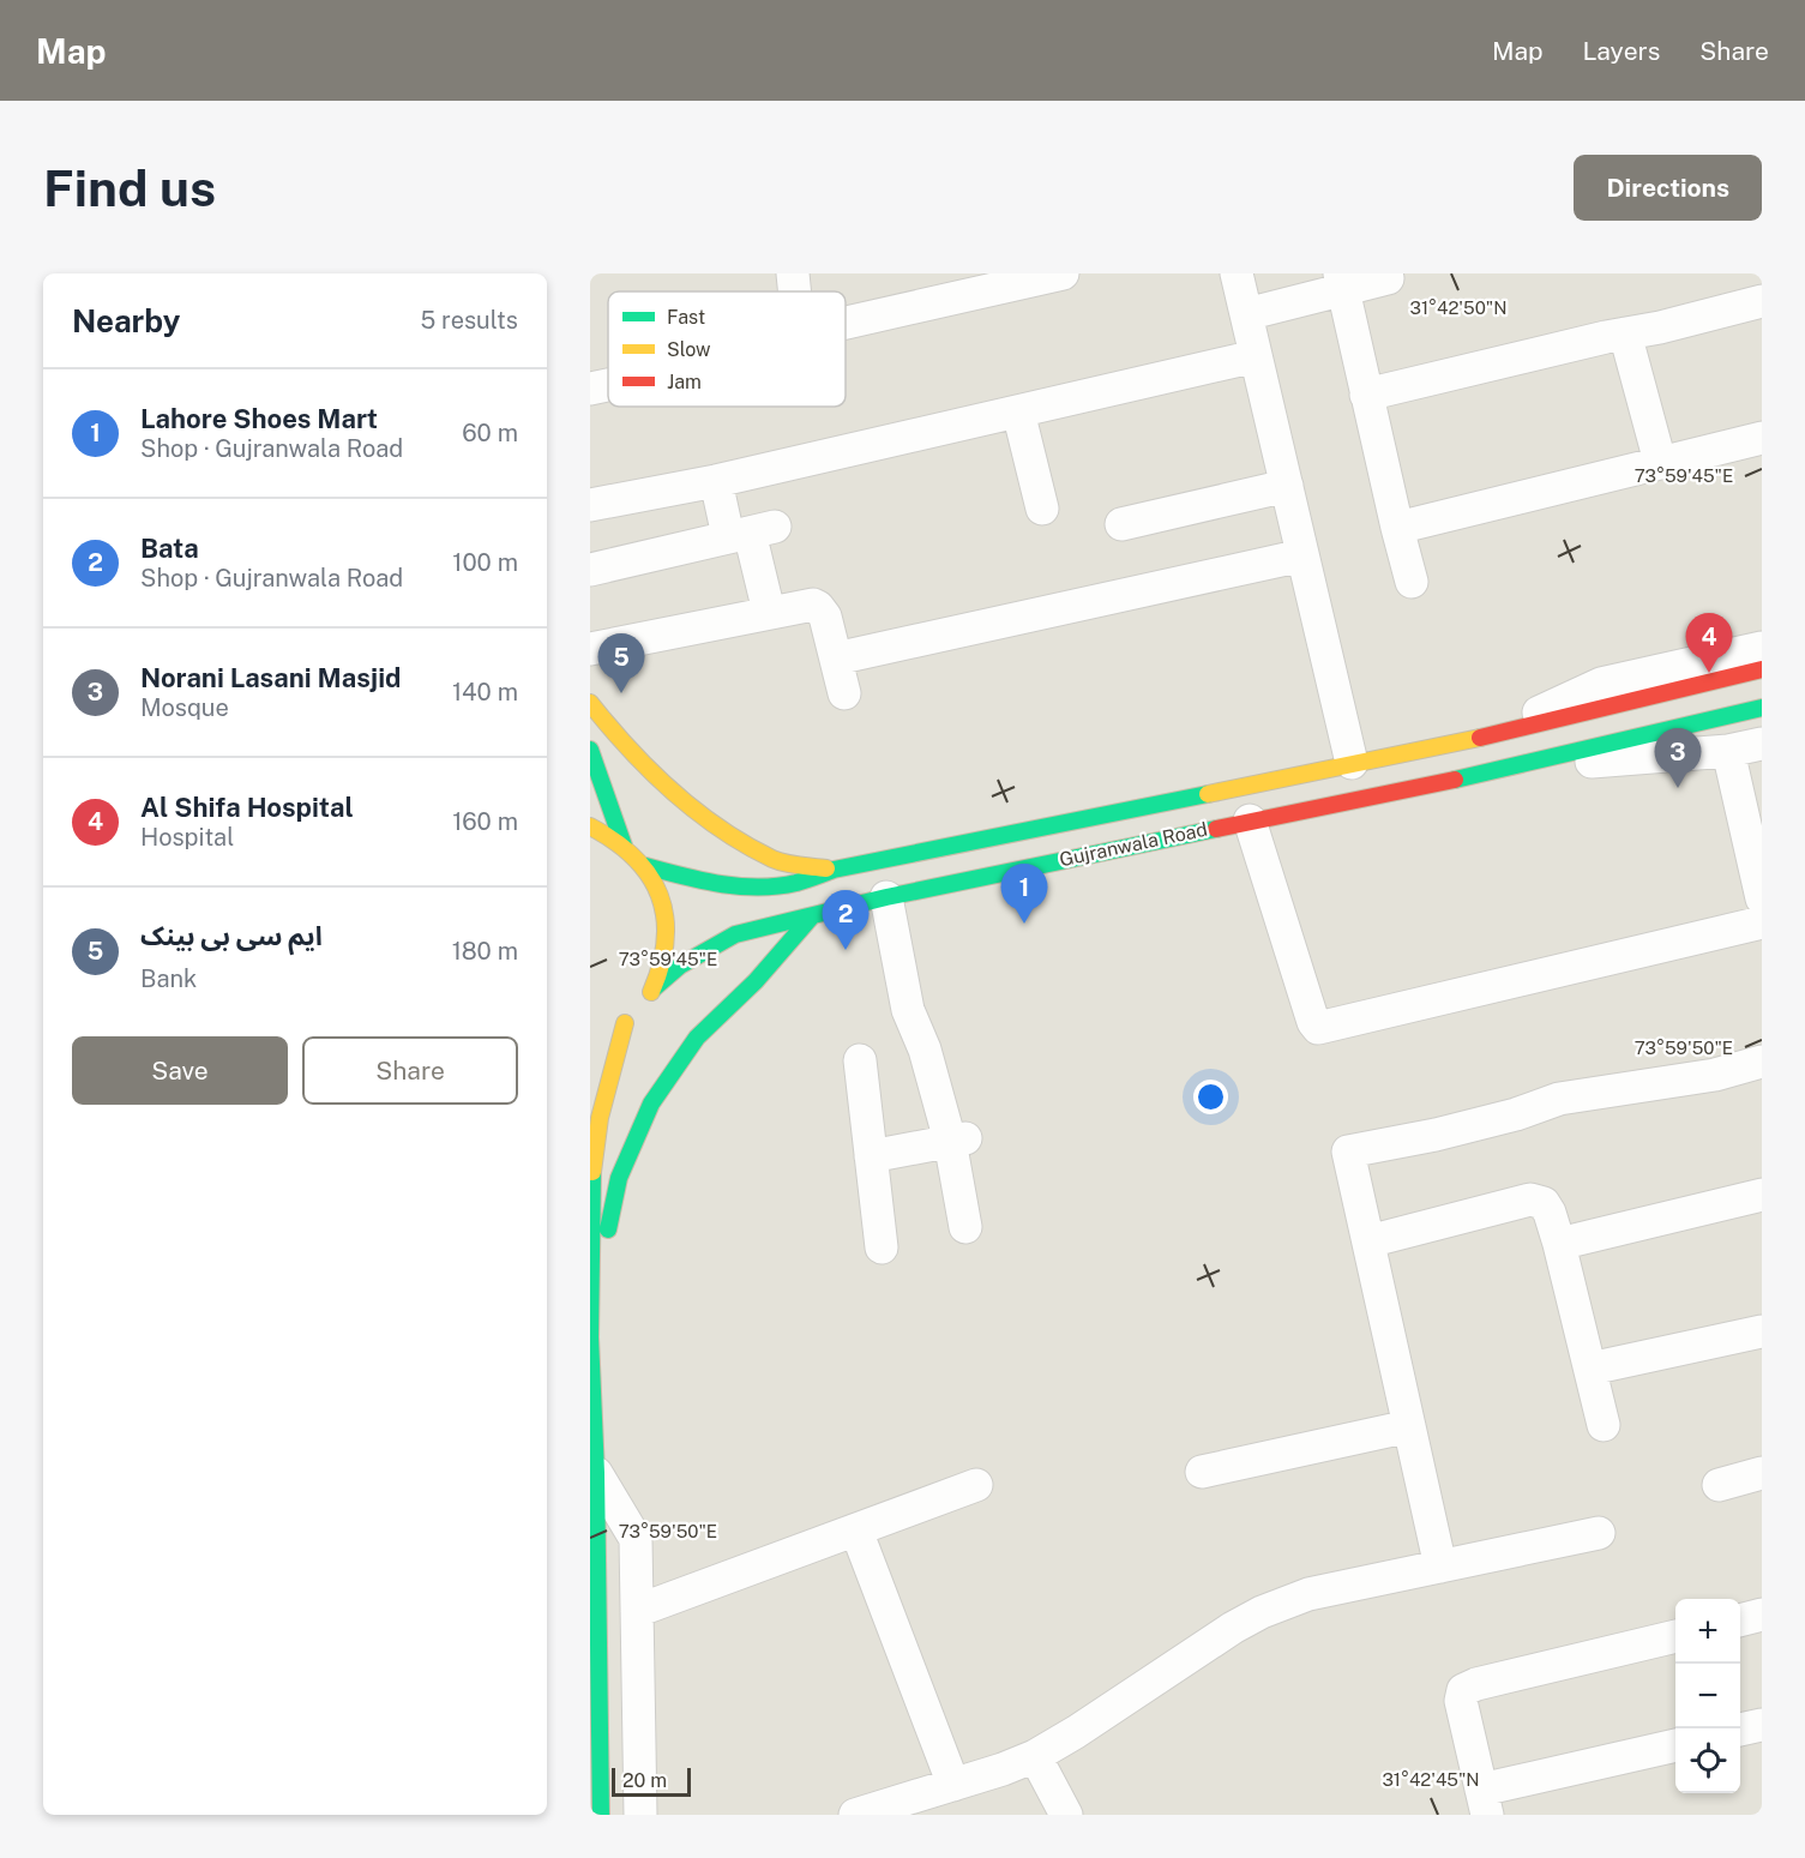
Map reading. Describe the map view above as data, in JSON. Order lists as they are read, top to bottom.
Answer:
{
  "streets": {
    "highway": ["Gujranwala Road"]
  },
  "legend": ["Fast", "Slow", "Jam"],
  "scale_bar": "20 m",
  "page": {
    "header": "Map",
    "nav": ["Map", "Layers", "Share"],
    "buttons": [
      "Directions",
      ["Save", "Share"]
    ],
    "title": "Find us",
    "heading": ["Nearby", "5 results"],
    "list": [
      {
        "mark": "1",
        "name": "Lahore Shoes Mart",
        "note": "Shop · Gujranwala Road",
        "value": "60 m"
      },
      {
        "mark": "2",
        "name": "Bata",
        "note": "Shop · Gujranwala Road",
        "value": "100 m"
      },
      {
        "mark": "3",
        "name": "Norani Lasani Masjid",
        "note": "Mosque",
        "value": "140 m"
      },
      {
        "mark": "4",
        "name": "Al Shifa Hospital",
        "note": "Hospital",
        "value": "160 m"
      },
      {
        "mark": "5",
        "name": "ایم سی بی بینک",
        "note": "Bank",
        "value": "180 m"
      }
    ],
    "pins": [
      "4",
      "5",
      "3",
      "1",
      "2"
    ],
    "map_buttons": ["+", "−"],
    "scale": "20 m"
  },
  "coordinates": [
    "31°42'50\"N",
    "73°59'45\"E",
    "73°59'50\"E",
    "31°42'45\"N"
  ]
}
